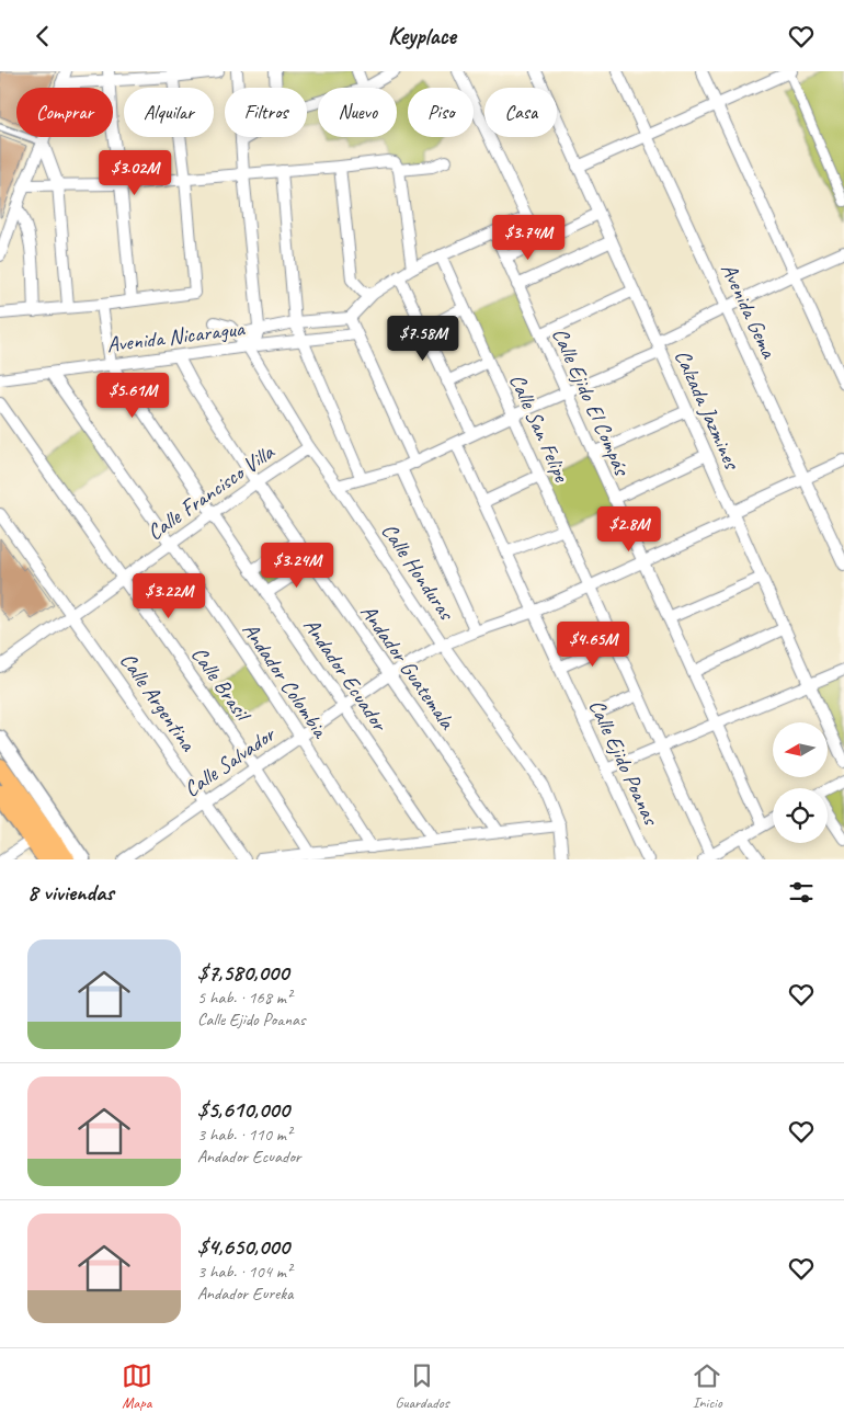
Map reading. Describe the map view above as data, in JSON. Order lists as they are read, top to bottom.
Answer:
{
  "streets": {
    "street": [
      "Avenida Gema",
      "Avenida Nicaragua",
      "Calle Ejido El Compás",
      "Calzada Jazmines",
      "Calle San Felipe",
      "Calle Francisco Villa",
      "Calle Honduras",
      "Andador Guatemala",
      "Andador Ecuador",
      "Andador Colombia",
      "Calle Brasil",
      "Calle Argentina",
      "Calle Salvador",
      "Calle Ejido Poanas"
    ]
  },
  "crossings": [
    ["Avenida Gema", "Calle Salvador"],
    ["Avenida Nicaragua", "Calle Honduras"],
    ["Avenida Nicaragua", "Andador Guatemala"],
    ["Avenida Nicaragua", "Andador Ecuador"],
    ["Avenida Nicaragua", "Andador Colombia"],
    ["Calle Ejido El Compás", "Calle Salvador"],
    ["Calzada Jazmines", "Calle Salvador"],
    ["Calle San Felipe", "Calle Salvador"],
    ["Calle Francisco Villa", "Calle Honduras"],
    ["Calle Francisco Villa", "Andador Guatemala"],
    ["Calle Francisco Villa", "Andador Ecuador"],
    ["Calle Francisco Villa", "Andador Colombia"],
    ["Calle Francisco Villa", "Calle Brasil"],
    ["Calle Francisco Villa", "Calle Argentina"],
    ["Calle Honduras", "Calle Salvador"],
    ["Andador Guatemala", "Calle Salvador"],
    ["Andador Ecuador", "Calle Salvador"],
    ["Andador Colombia", "Calle Salvador"],
    ["Calle Brasil", "Calle Salvador"],
    ["Calle Argentina", "Calle Salvador"],
    ["Calle Salvador", "Calle Ejido Poanas"]
  ],
  "north": "left",
  "page": {
    "header": "Keyplace",
    "chip": [
      "Comprar",
      "Alquilar",
      "Filtros",
      "Nuevo",
      "Piso",
      "Casa"
    ],
    "price": [
      "$3.02M",
      "$3.74M",
      "$7.58M",
      "$5.61M",
      "$2.8M",
      "$3.24M",
      "$3.22M",
      "$4.65M"
    ],
    "heading": "8 viviendas",
    "list": [
      {
        "name": "$7,580,000",
        "note": "5 hab. · 168 m² · Calle Ejido Poanas"
      },
      {
        "name": "$5,610,000",
        "note": "3 hab. · 110 m² · Andador Ecuador"
      },
      {
        "name": "$4,650,000",
        "note": "3 hab. · 104 m² · Andador Eureka"
      }
    ],
    "tabs": ["Mapa", "Guardados", "Inicio"]
  }
}
